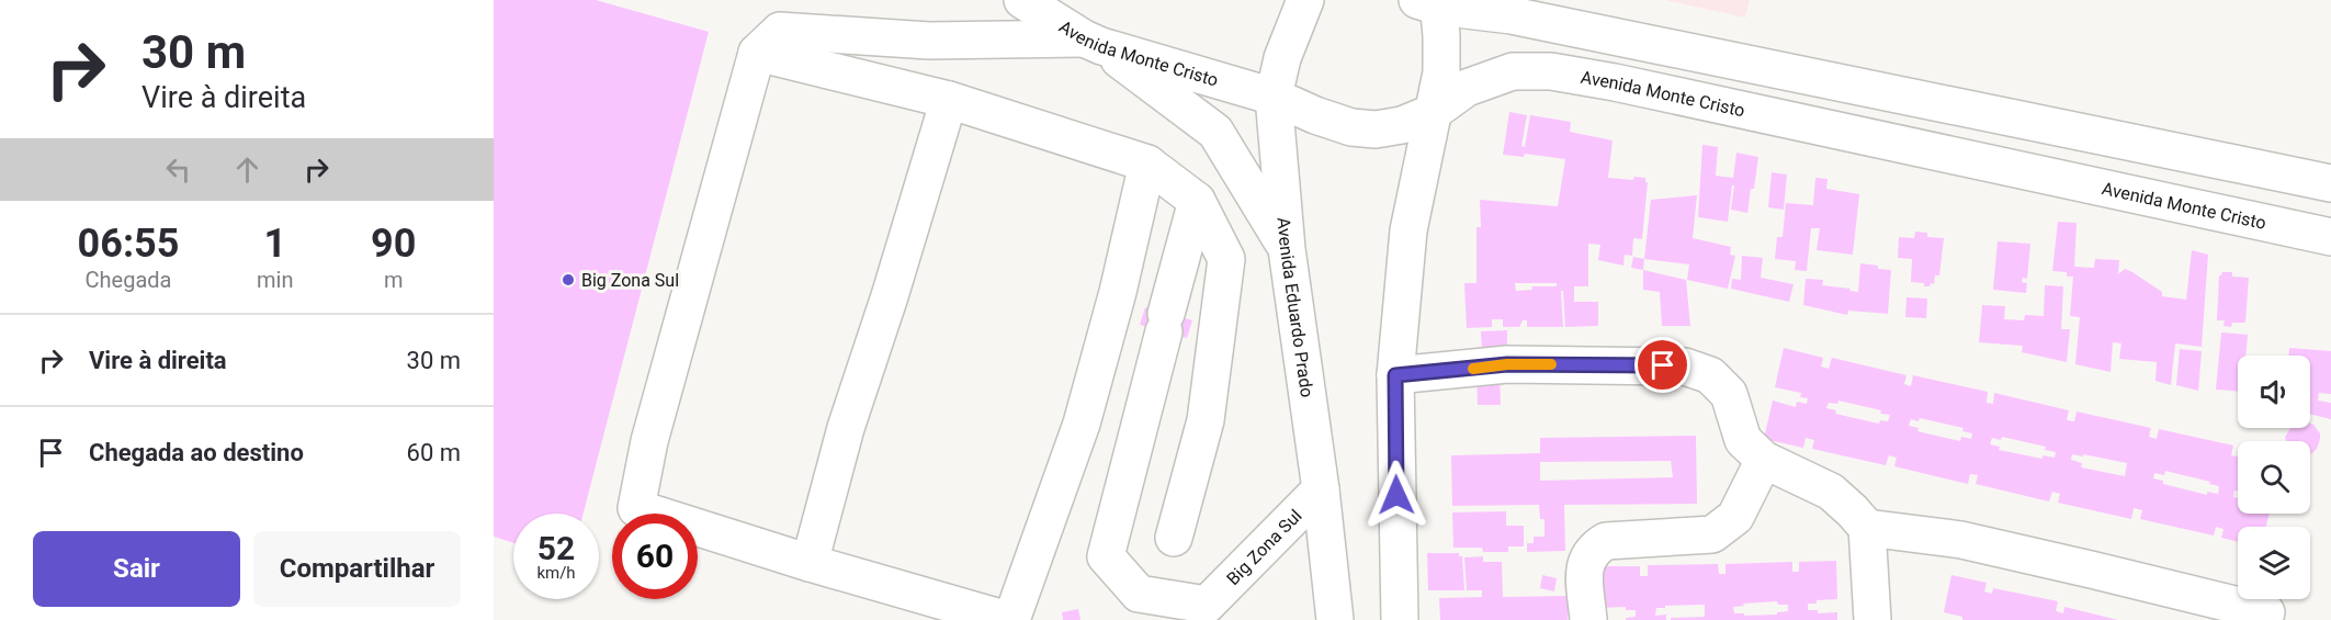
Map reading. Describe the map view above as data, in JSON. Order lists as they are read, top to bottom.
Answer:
{
  "streets": {
    "main road": ["Avenida Monte Cristo", "Avenida Eduardo Prado", "Big Zona Sul"]
  },
  "crossings": [
    ["Avenida Monte Cristo", "Avenida Eduardo Prado"],
    ["Avenida Eduardo Prado", "Big Zona Sul"]
  ],
  "places": ["Big Zona Sul"],
  "page": {
    "turn": ["30 m", "Vire à direita"],
    "eta": [
      "06:55",
      "Chegada",
      "1",
      "min",
      "90",
      "m"
    ],
    "list": [
      {
        "name": "Vire à direita",
        "value": "30 m"
      },
      {
        "name": "Chegada ao destino",
        "value": "60 m"
      }
    ],
    "speed": "52 km/h",
    "limit": "60",
    "buttons": ["Sair", "Compartilhar"]
  }
}
